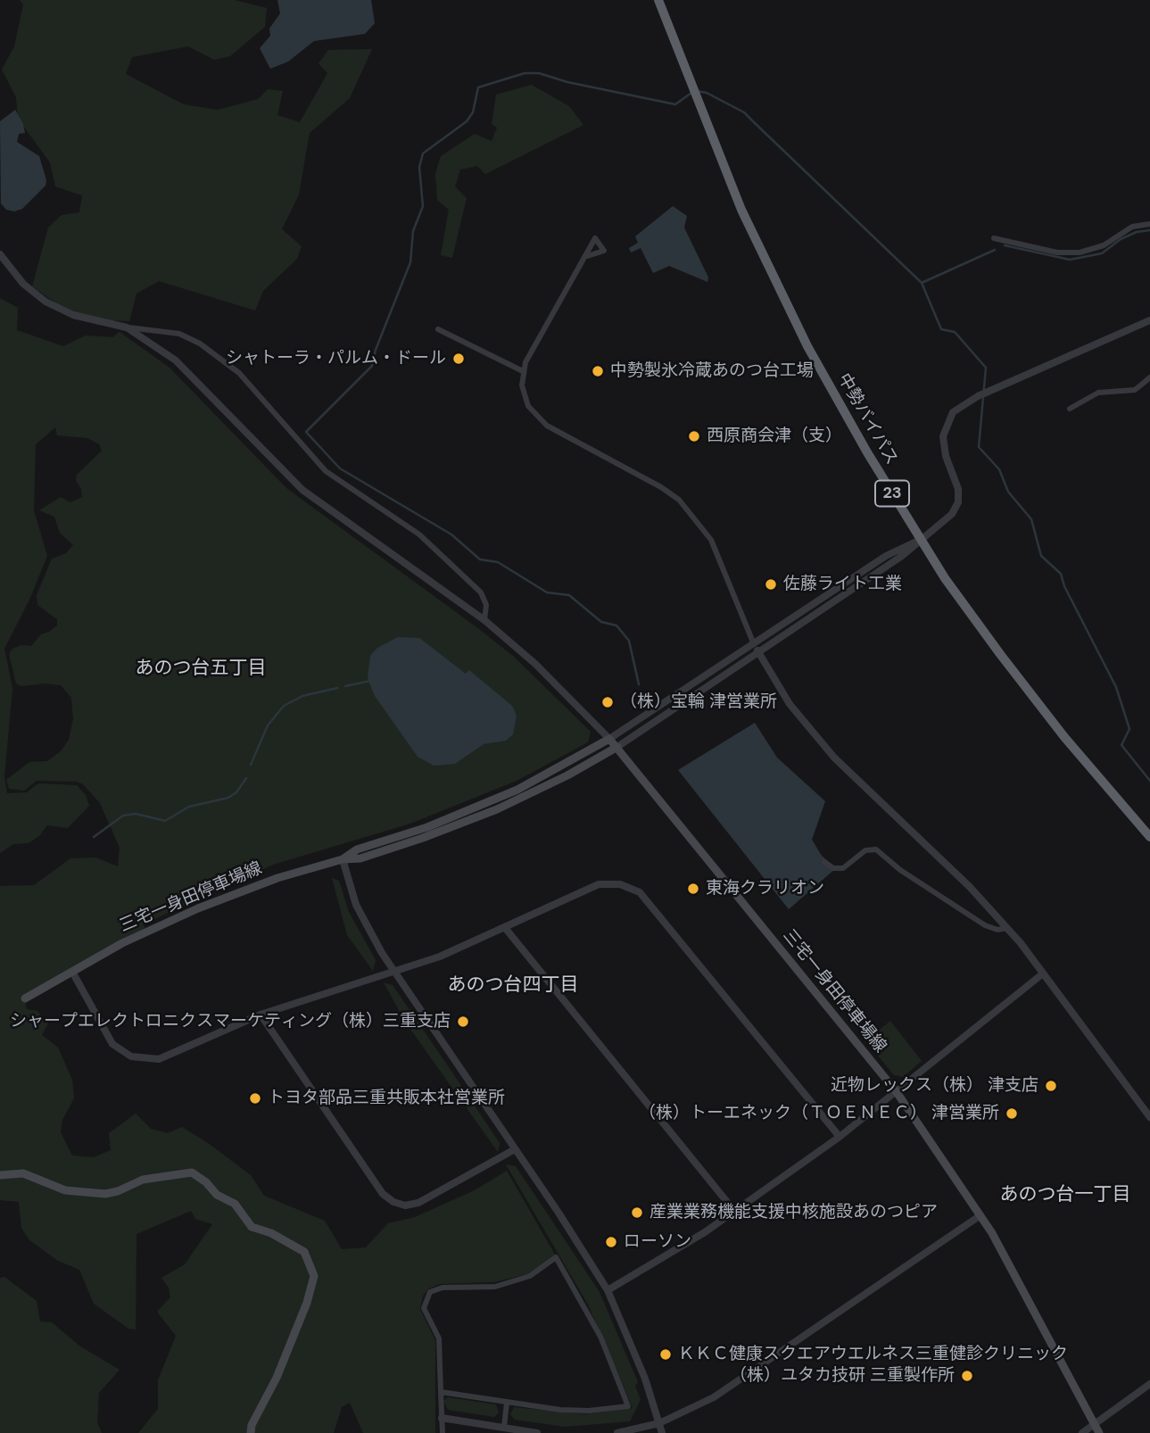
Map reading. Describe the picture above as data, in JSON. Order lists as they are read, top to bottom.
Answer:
{
  "streets": {
    "highway": ["中勢バイパス", "23"],
    "main road": ["三宅一身田停車場線"]
  },
  "districts": ["あのつ台五丁目", "あのつ台四丁目", "あのつ台一丁目"],
  "places": [
    "シャトーラ・パルム・ドール",
    "中勢製氷冷蔵あのつ台工場",
    "西原商会津（支）",
    "佐藤ライト工業",
    "（株）宝輪 津営業所",
    "東海クラリオン",
    "シャープエレクトロニクスマーケティング（株）三重支店",
    "近物レックス（株） 津支店",
    "トヨタ部品三重共販本社営業所",
    "（株）トーエネック（ＴＯＥＮＥＣ） 津営業所",
    "産業業務機能支援中核施設あのつピア",
    "ローソン",
    "ＫＫＣ健康スクエアウエルネス三重健診クリニック",
    "（株）ユタカ技研 三重製作所"
  ]
}
